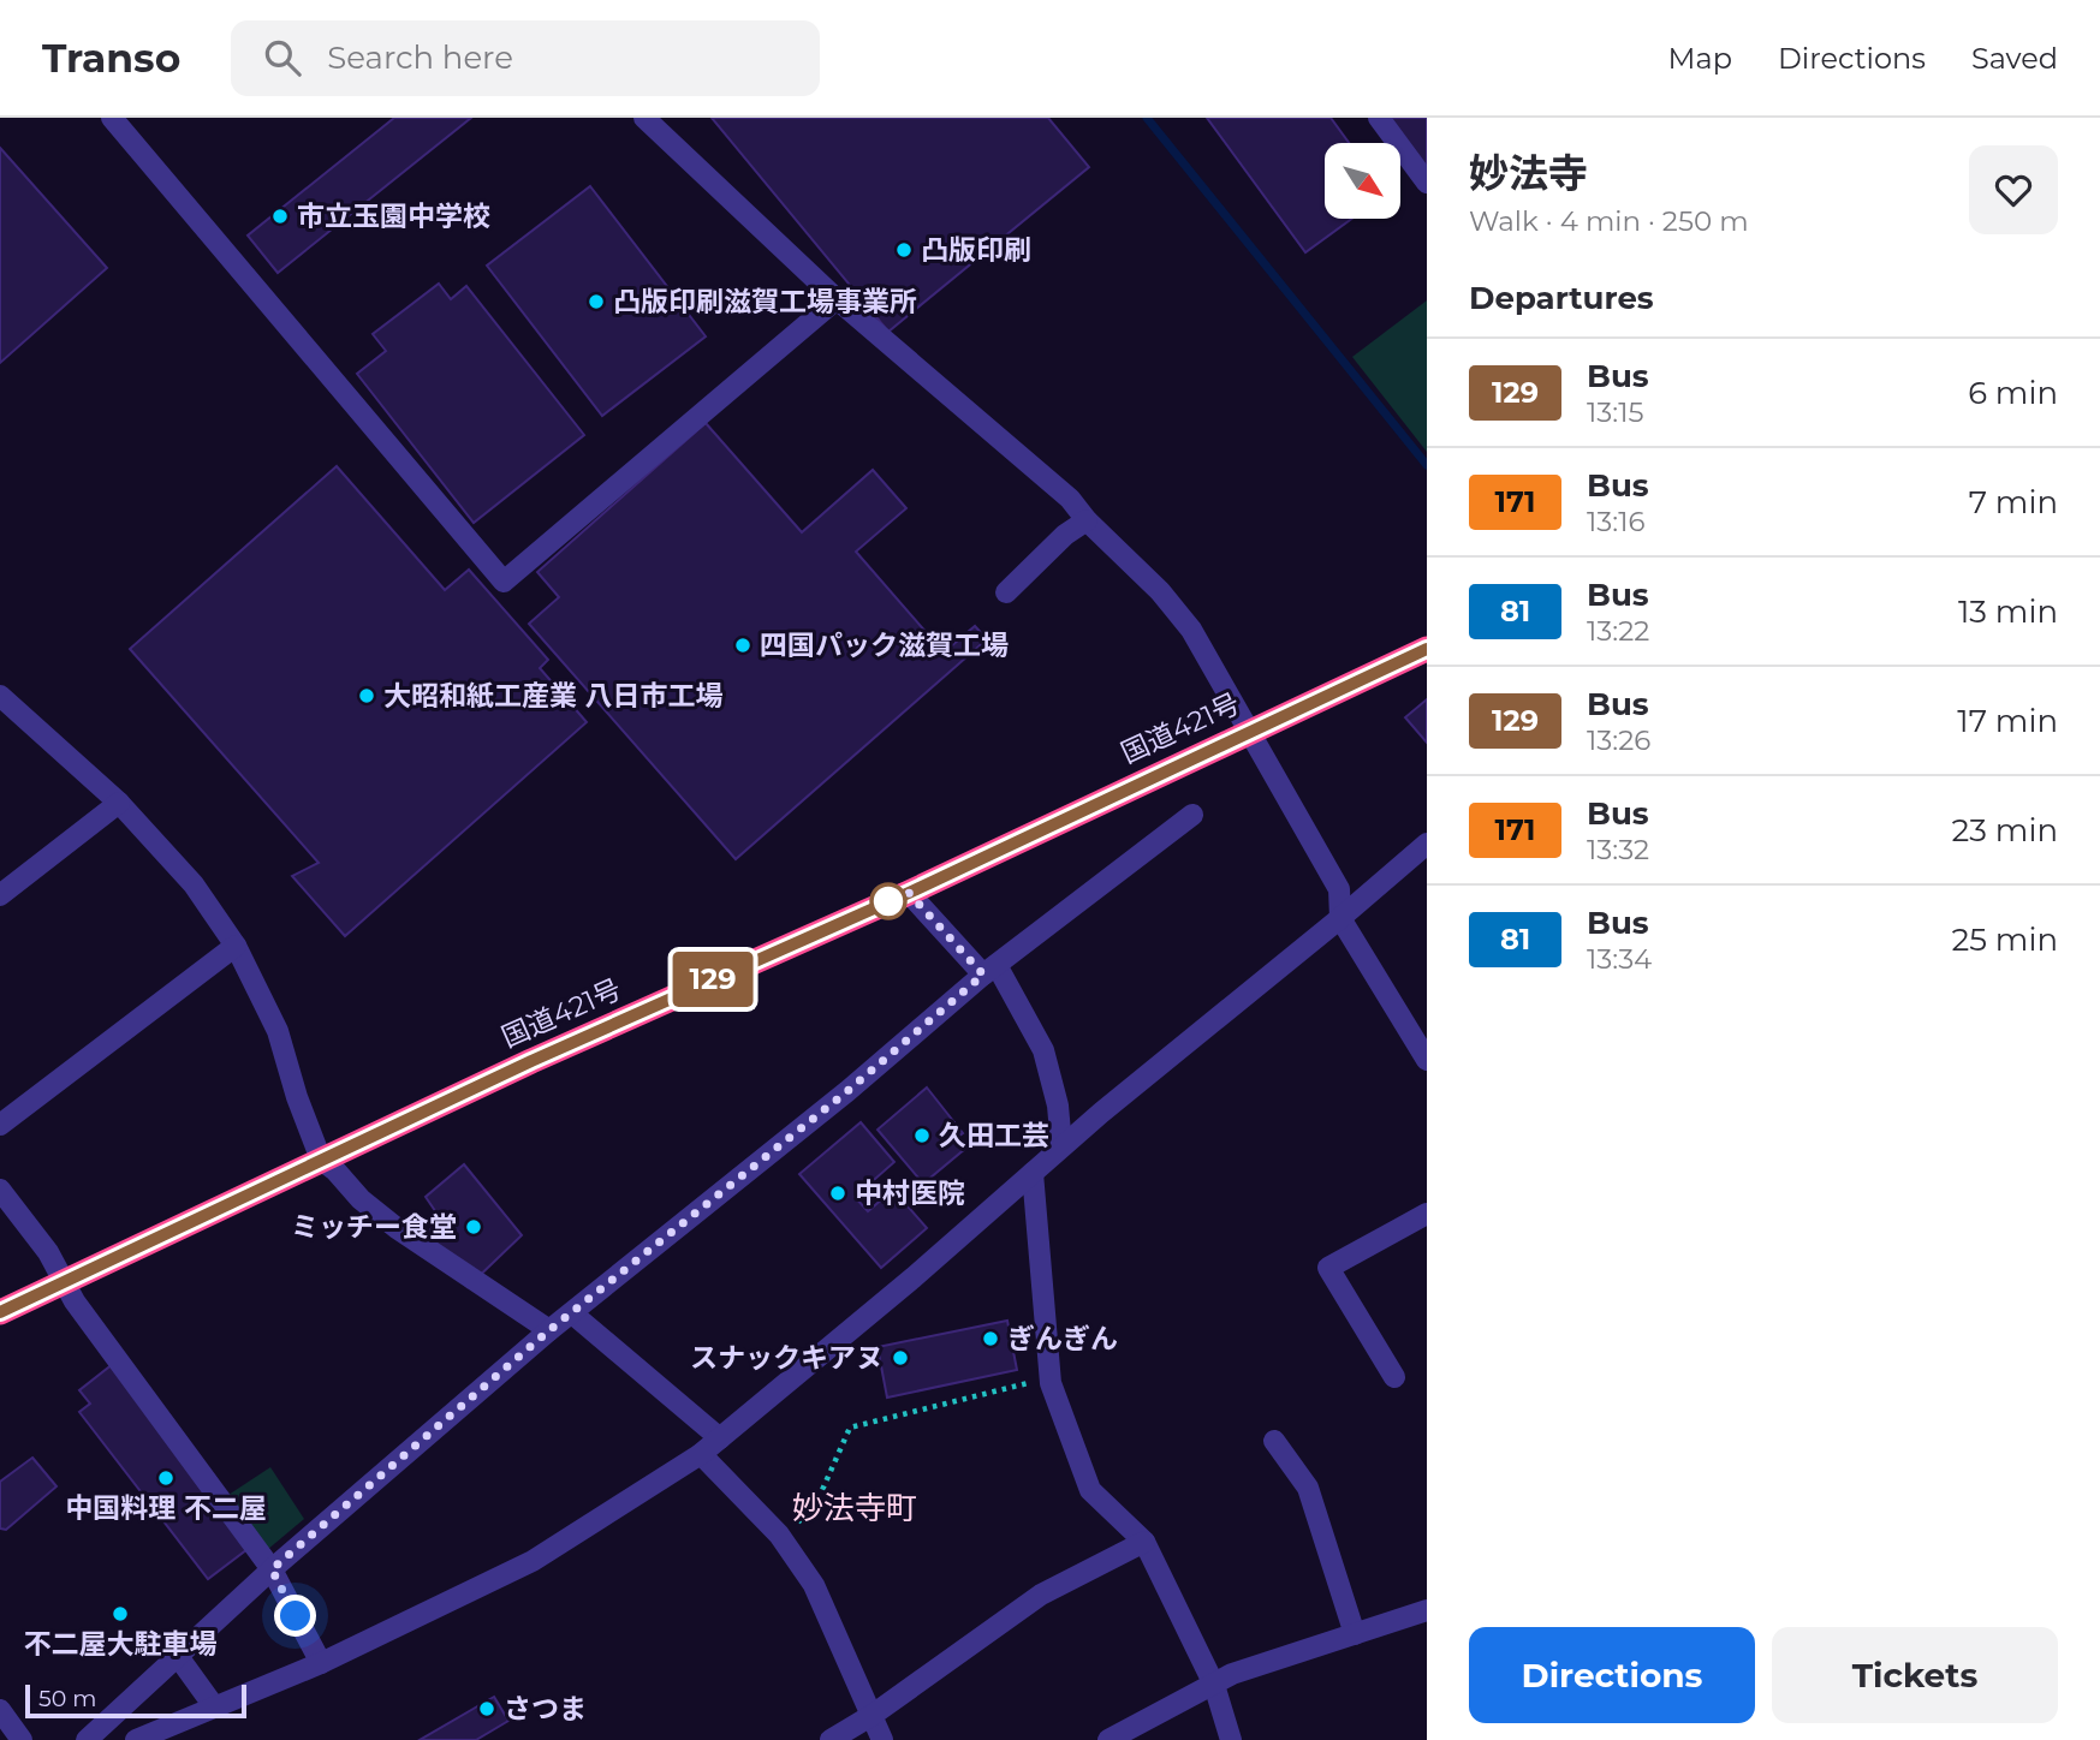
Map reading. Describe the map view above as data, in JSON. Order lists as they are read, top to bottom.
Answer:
{
  "streets": {
    "highway": ["国道421号"]
  },
  "districts": ["妙法寺町"],
  "places": [
    "市立玉園中学校",
    "凸版印刷",
    "凸版印刷滋賀工場事業所",
    "四国パック滋賀工場",
    "大昭和紙工産業 八日市工場",
    "久田工芸",
    "中村医院",
    "ミッチー食堂",
    "ぎんぎん",
    "スナックキアヌ",
    "中国料理 不二屋",
    "不二屋大駐車場",
    "さつま"
  ],
  "lines": ["bus line 129"],
  "scale_bar": "50 m",
  "north": "bottom right",
  "page": {
    "header": "Transo",
    "search": "Search here",
    "nav": ["Map", "Directions", "Saved"],
    "on_map": "129",
    "heading": [
      ["妙法寺", "Walk · 4 min · 250 m"],
      "Departures"
    ],
    "list": [
      {
        "mark": "129",
        "name": "Bus",
        "note": "13:15",
        "value": "6 min"
      },
      {
        "mark": "171",
        "name": "Bus",
        "note": "13:16",
        "value": "7 min"
      },
      {
        "mark": "81",
        "name": "Bus",
        "note": "13:22",
        "value": "13 min"
      },
      {
        "mark": "129",
        "name": "Bus",
        "note": "13:26",
        "value": "17 min"
      },
      {
        "mark": "171",
        "name": "Bus",
        "note": "13:32",
        "value": "23 min"
      },
      {
        "mark": "81",
        "name": "Bus",
        "note": "13:34",
        "value": "25 min"
      }
    ],
    "buttons": ["Directions", "Tickets"],
    "scale": "50 m"
  }
}
